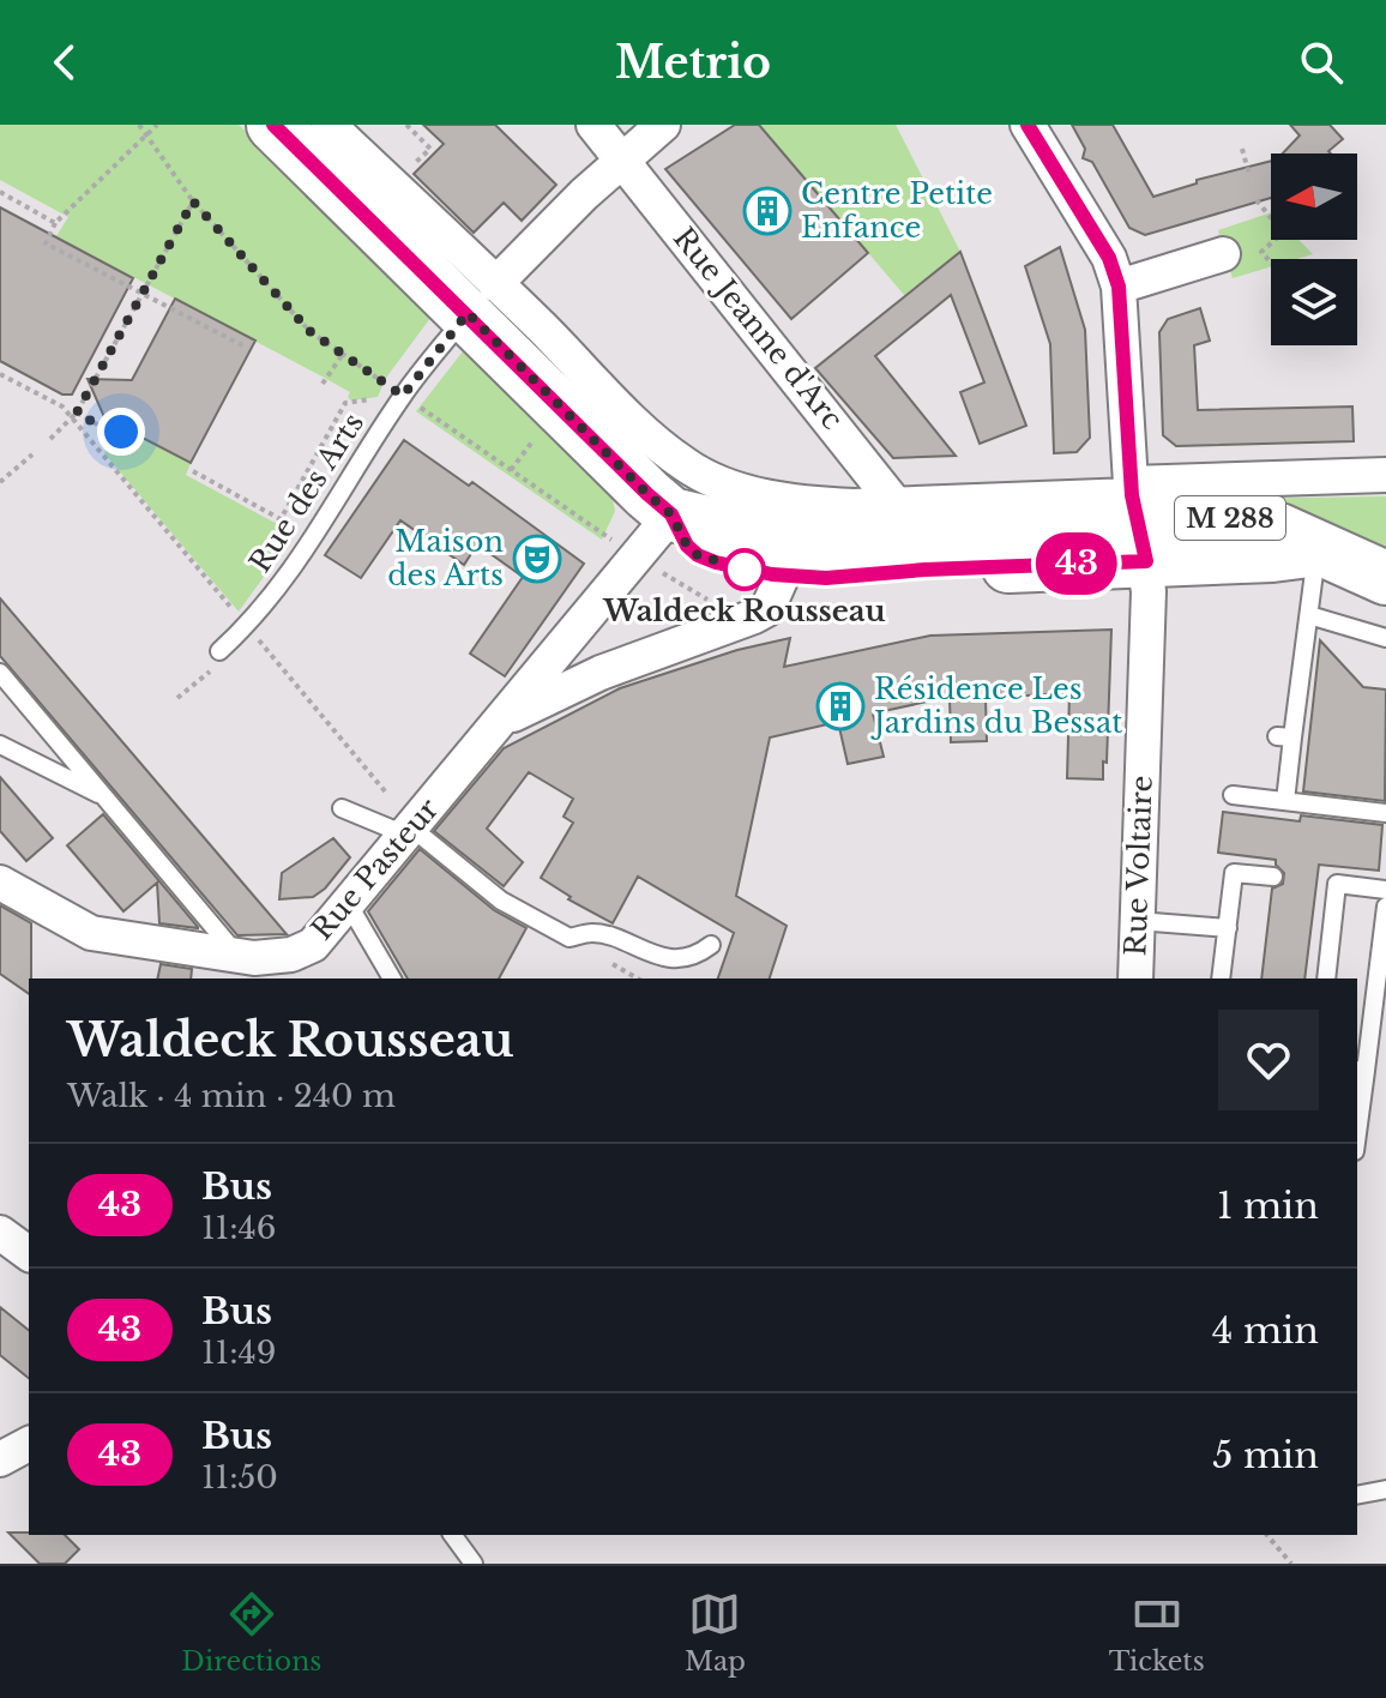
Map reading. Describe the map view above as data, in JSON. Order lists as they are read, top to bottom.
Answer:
{
  "streets": {
    "main road": ["M 288"],
    "street": ["Rue Jeanne d'Arc", "Rue Voltaire", "Rue Pasteur"],
    "lane": ["Rue des Arts"]
  },
  "crossings": [
    ["Rue Jeanne d'Arc", "M 288"],
    ["Rue des Arts", "M 288"],
    ["M 288", "Rue Voltaire"],
    ["M 288", "Rue Pasteur"]
  ],
  "places": {
    "building": ["Centre Petite Enfance", "Résidence Les Jardins du Bessat"],
    "theatre": ["Maison des Arts"],
    "other": ["Waldeck Rousseau"]
  },
  "lines": ["bus line 43"],
  "north": "left",
  "page": {
    "header": "Metrio",
    "on_map": "43",
    "heading": ["Waldeck Rousseau", "Walk · 4 min · 240 m"],
    "list": [
      {
        "mark": "43",
        "name": "Bus",
        "note": "11:46",
        "value": "1 min"
      },
      {
        "mark": "43",
        "name": "Bus",
        "note": "11:49",
        "value": "4 min"
      },
      {
        "mark": "43",
        "name": "Bus",
        "note": "11:50",
        "value": "5 min"
      }
    ],
    "tabs": ["Directions", "Map", "Tickets"]
  }
}
